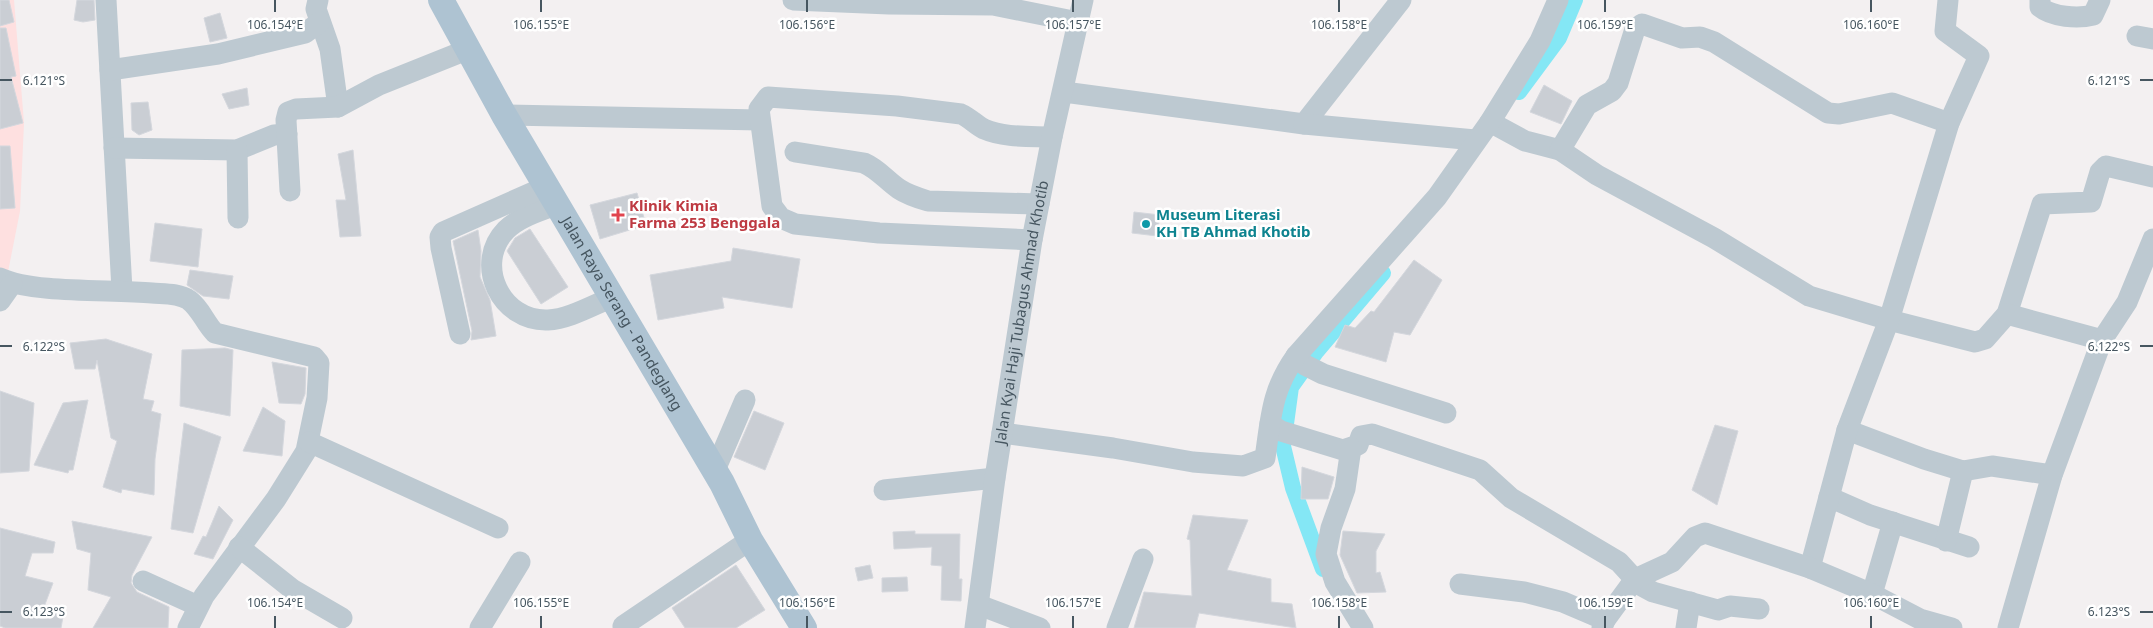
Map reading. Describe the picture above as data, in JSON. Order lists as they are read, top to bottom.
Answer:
{
  "streets": {
    "main road": ["Jalan Raya Serang - Pandeglang"],
    "street": ["Jalan Kyai Haji Tubagus Ahmad Khotib"]
  },
  "places": {
    "health": ["Klinik Kimia Farma 253 Benggala"],
    "other": ["Museum Literasi KH TB Ahmad Khotib"]
  },
  "coordinates": [
    "106.154°E",
    "106.155°E",
    "106.156°E",
    "106.157°E",
    "106.158°E",
    "106.159°E",
    "106.160°E",
    "6.121°S",
    "6.122°S",
    "6.123°S"
  ]
}
